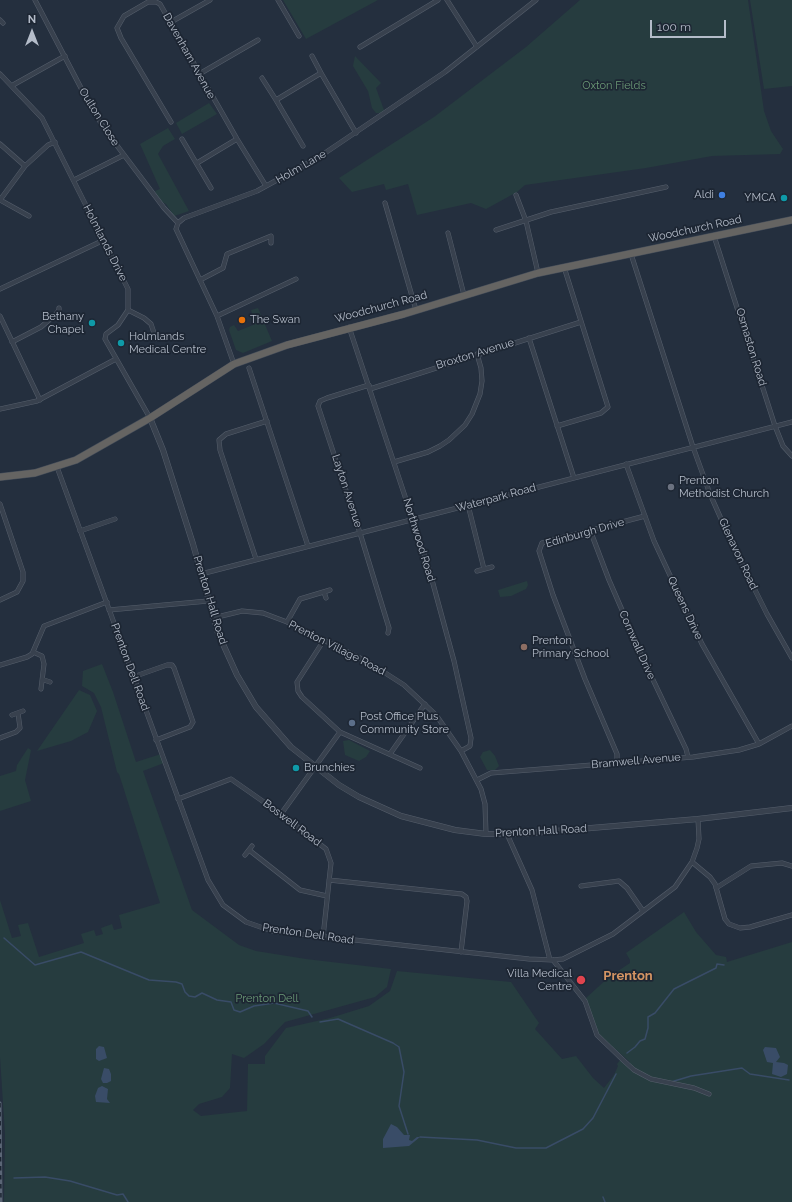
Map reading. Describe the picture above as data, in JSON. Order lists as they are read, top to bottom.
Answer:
{
  "streets": {
    "highway": ["Woodchurch Road"],
    "street": [
      "Davenham Avenue",
      "Oulton Close",
      "Holm Lane",
      "Holmlands Drive",
      "Osmaston Road",
      "Broxton Avenue",
      "Layton Avenue",
      "Waterpark Road",
      "Edinburgh Drive",
      "Northwood Road",
      "Glenavon Road",
      "Prenton Hall Road",
      "Queens Drive",
      "Cornwall Drive",
      "Prenton Village Road",
      "Prenton Dell Road",
      "Bramwell Avenue",
      "Boswell Road"
    ]
  },
  "crossings": [
    ["Davenham Avenue", "Holm Lane"],
    ["Oulton Close", "Holm Lane"],
    ["Woodchurch Road", "Osmaston Road"],
    ["Woodchurch Road", "Northwood Road"],
    ["Woodchurch Road", "Glenavon Road"],
    ["Woodchurch Road", "Prenton Hall Road"],
    ["Woodchurch Road", "Prenton Dell Road"],
    ["Osmaston Road", "Waterpark Road"],
    ["Broxton Avenue", "Layton Avenue"],
    ["Broxton Avenue", "Northwood Road"],
    ["Layton Avenue", "Waterpark Road"],
    ["Layton Avenue", "Northwood Road"],
    ["Waterpark Road", "Northwood Road"],
    ["Waterpark Road", "Glenavon Road"],
    ["Waterpark Road", "Prenton Hall Road"],
    ["Waterpark Road", "Queens Drive"],
    ["Edinburgh Drive", "Queens Drive"],
    ["Edinburgh Drive", "Cornwall Drive"],
    ["Edinburgh Drive", "Bramwell Avenue"],
    ["Northwood Road", "Prenton Village Road"],
    ["Prenton Hall Road", "Prenton Village Road"],
    ["Prenton Hall Road", "Prenton Dell Road"],
    ["Queens Drive", "Bramwell Avenue"],
    ["Cornwall Drive", "Bramwell Avenue"],
    ["Prenton Village Road", "Bramwell Avenue"],
    ["Prenton Dell Road", "Boswell Road"]
  ],
  "districts": ["Prenton"],
  "parks": ["Oxton Fields", "Prenton Dell"],
  "places": [
    "Aldi",
    "YMCA",
    "The Swan",
    "Bethany Chapel",
    "Holmlands Medical Centre",
    "Prenton Methodist Church",
    "Prenton Primary School",
    "Post Office Plus Community Store",
    "Brunchies",
    "Villa Medical Centre"
  ],
  "scale_bar": "100 m",
  "north": "top"
}
